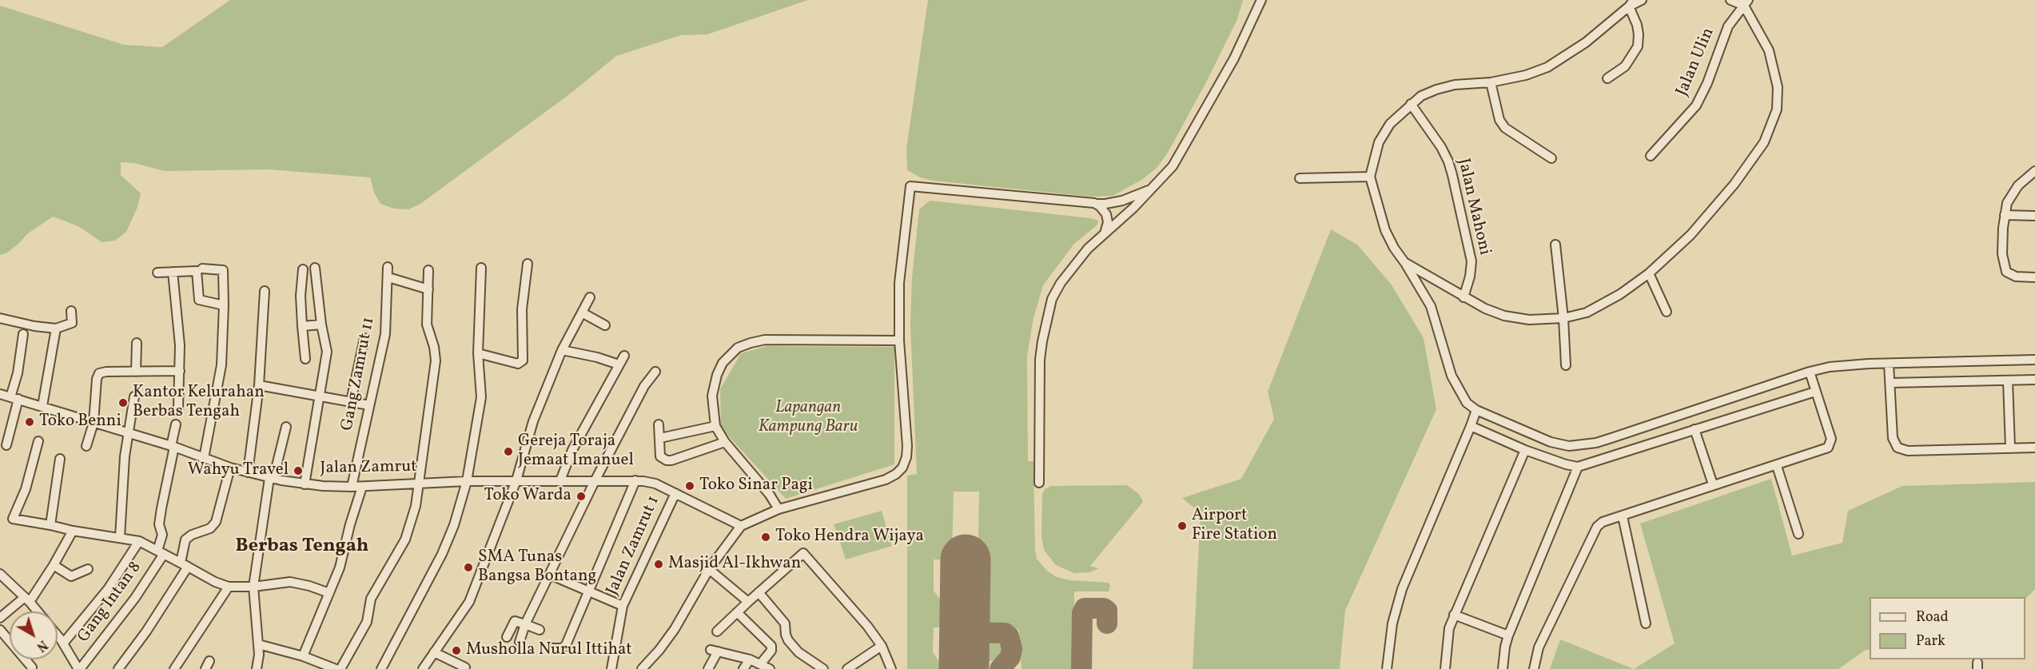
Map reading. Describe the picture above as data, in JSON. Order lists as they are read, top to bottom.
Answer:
{
  "streets": {
    "street": [
      "Jalan Ulin",
      "Jalan Mahoni",
      "Gang Zamrut 11",
      "Jalan Zamrut",
      "Jalan Zamrut 1",
      "Gang Intan 8"
    ]
  },
  "crossings": [
    ["Gang Zamrut 11", "Jalan Zamrut"],
    ["Jalan Zamrut", "Jalan Zamrut 1"]
  ],
  "districts": ["Berbas Tengah"],
  "parks": ["Lapangan Kampung Baru"],
  "places": [
    "Kantor Kelurahan Berbas Tengah",
    "Toko Benni",
    "Gereja Toraja Jemaat Imanuel",
    "Wahyu Travel",
    "Toko Sinar Pagi",
    "Toko Warda",
    "Airport Fire Station",
    "Toko Hendra Wijaya",
    "Masjid Al-Ikhwan",
    "SMA Tunas Bangsa Bontang",
    "Musholla Nurul Ittihat"
  ],
  "legend": ["Road", "Park"],
  "north": "bottom right"
}
